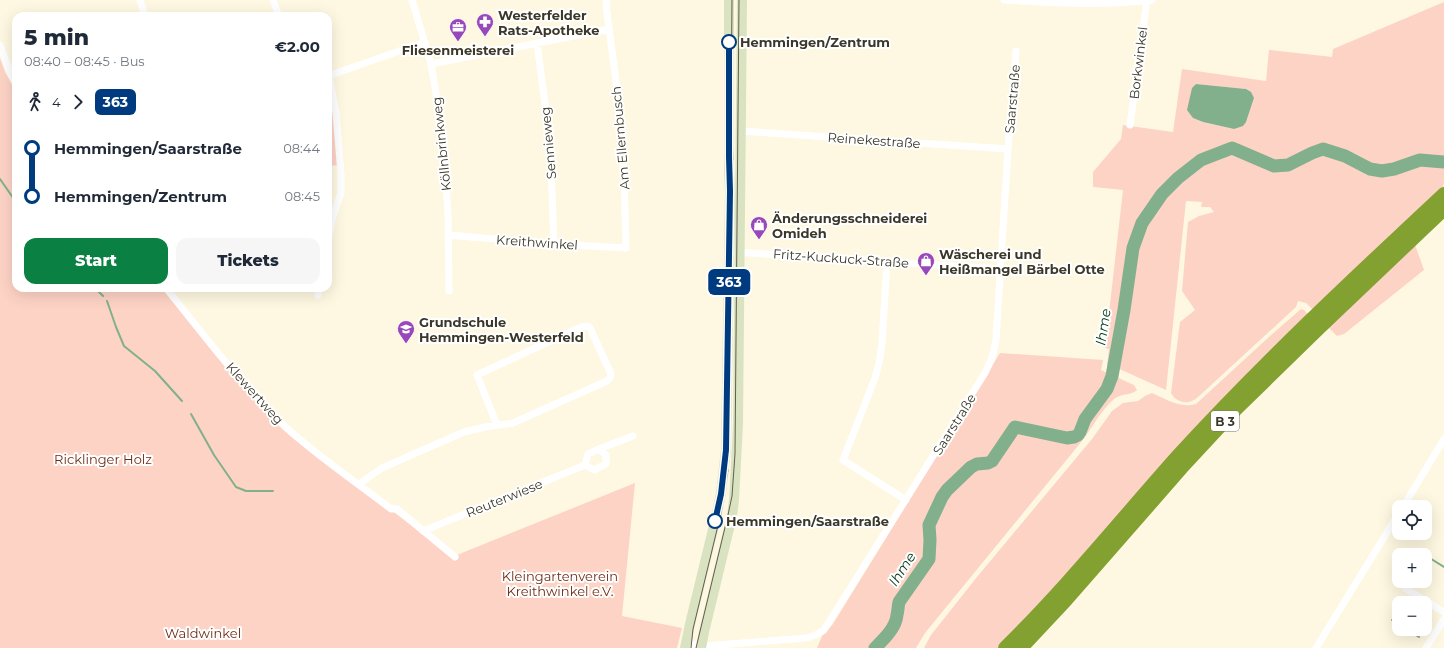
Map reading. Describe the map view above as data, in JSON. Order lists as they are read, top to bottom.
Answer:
{
  "streets": {
    "highway": ["B 3"],
    "street": [
      "Borkwinkel",
      "Saarstraße",
      "Am Ellernbusch",
      "Reinekestraße",
      "Sennieweg",
      "Köllnbrinkweg",
      "Kreithwinkel",
      "Fritz-Kuckuck-Straße",
      "Klewertweg",
      "Reuterwiese"
    ]
  },
  "crossings": [
    ["Saarstraße", "Reinekestraße"],
    ["Saarstraße", "Fritz-Kuckuck-Straße"],
    ["Am Ellernbusch", "Kreithwinkel"],
    ["Sennieweg", "Kreithwinkel"],
    ["Köllnbrinkweg", "Kreithwinkel"]
  ],
  "water": ["Ihme"],
  "parks": ["Ricklinger Holz", "Kleingartenverein Kreithwinkel e.V.", "Waldwinkel"],
  "places": {
    "pharmacy": ["Westerfelder Rats-Apotheke"],
    "other": ["Hemmingen/Zentrum", "Hemmingen/Saarstraße"],
    "office": ["Fliesenmeisterei"],
    "shop": ["Änderungsschneiderei Omideh", "Wäscherei und Heißmangel Bärbel Otte"],
    "school or university": ["Grundschule Hemmingen-Westerfeld"]
  },
  "lines": ["bus line 363"],
  "page": {
    "on_map": "363",
    "heading": ["5 min", "08:40 – 08:45 · Bus", "€2.00"],
    "legs": ["4", "363"],
    "list": [
      {
        "name": "Hemmingen/Saarstraße",
        "value": "08:44"
      },
      {
        "name": "Hemmingen/Zentrum",
        "value": "08:45"
      }
    ],
    "buttons": ["Start", "Tickets"],
    "map_buttons": ["+", "−"]
  }
}
